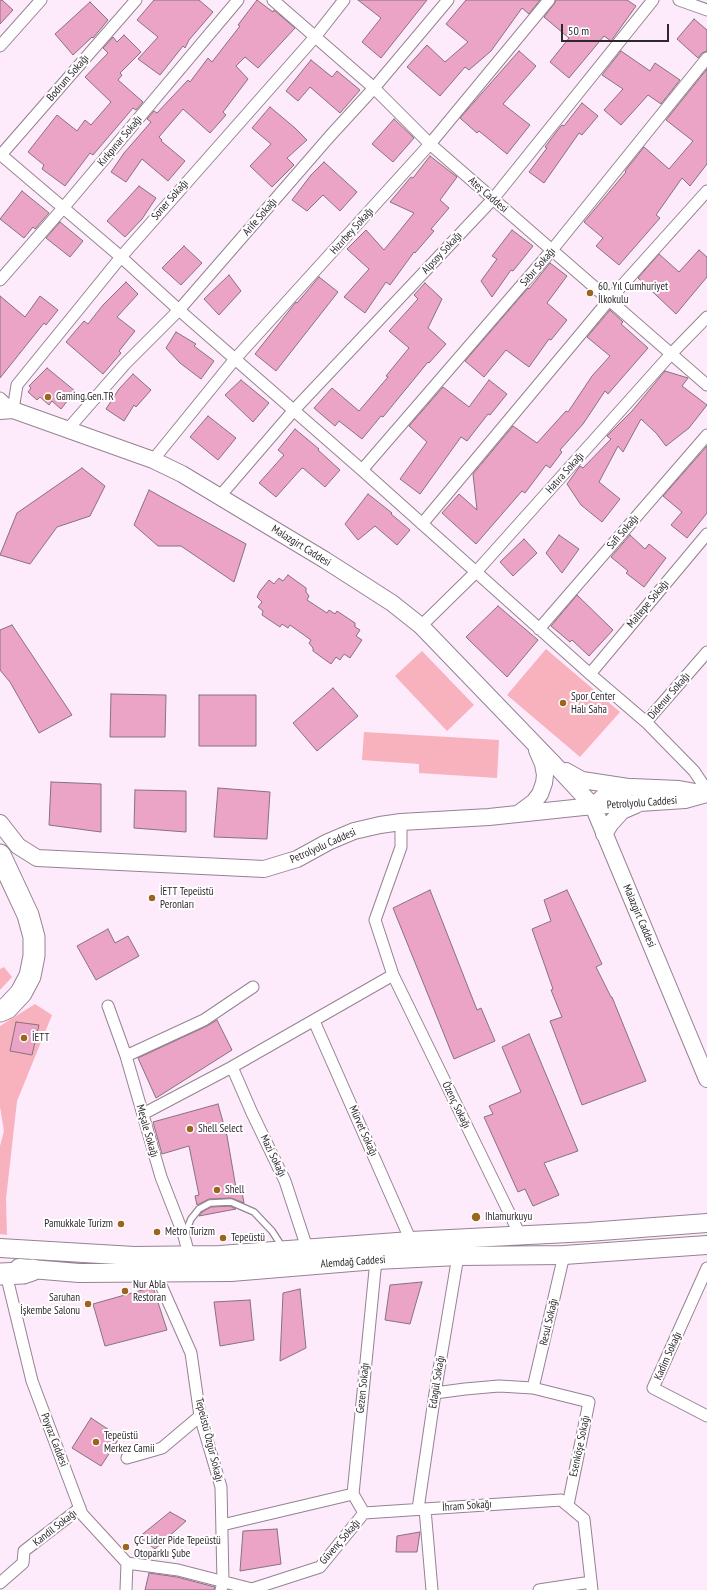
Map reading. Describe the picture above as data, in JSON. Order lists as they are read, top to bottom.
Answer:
{
  "streets": {
    "main road": ["Malazgirt Caddesi", "Petrolyolu Caddesi", "Alemdağ Caddesi"],
    "street": [
      "Bodrum Sokağı",
      "Kırkpınar Sokağı",
      "Ateş Caddesi",
      "Soner Sokağı",
      "Arife Sokağı",
      "Hızırbey Sokağı",
      "Alpsoy Sokağı",
      "Sabır Sokağı",
      "Hatıra Sokağı",
      "Safi Sokağı",
      "Maltepe Sokağı",
      "Didenur Sokağı",
      "Özenç Sokağı",
      "Meşale Sokağı",
      "Mürvet Sokağı",
      "Mazi Sokağı",
      "Resul Sokağı",
      "Kadim Sokağı",
      "Edagül Sokağı",
      "Gezen Sokağı",
      "Poyraz Caddesi",
      "Tepeüstü Özgür Sokağı",
      "Esenköşe Sokağı",
      "İhram Sokağı",
      "Kandil Sokağı",
      "Güvenç Sokağı"
    ]
  },
  "crossings": [
    ["Ateş Caddesi", "Soner Sokağı"],
    ["Ateş Caddesi", "Arife Sokağı"],
    ["Ateş Caddesi", "Hızırbey Sokağı"],
    ["Ateş Caddesi", "Alpsoy Sokağı"],
    ["Ateş Caddesi", "Sabır Sokağı"],
    ["Ateş Caddesi", "Hatıra Sokağı"],
    ["Soner Sokağı", "Malazgirt Caddesi"],
    ["Arife Sokağı", "Malazgirt Caddesi"],
    ["Hızırbey Sokağı", "Malazgirt Caddesi"],
    ["Alpsoy Sokağı", "Malazgirt Caddesi"],
    ["Hatıra Sokağı", "Malazgirt Caddesi"],
    ["Malazgirt Caddesi", "Petrolyolu Caddesi"],
    ["Petrolyolu Caddesi", "Özenç Sokağı"],
    ["Özenç Sokağı", "Alemdağ Caddesi"],
    ["Meşale Sokağı", "Alemdağ Caddesi"],
    ["Mürvet Sokağı", "Alemdağ Caddesi"],
    ["Mazi Sokağı", "Alemdağ Caddesi"],
    ["Alemdağ Caddesi", "Resul Sokağı"],
    ["Alemdağ Caddesi", "Edagül Sokağı"],
    ["Alemdağ Caddesi", "Gezen Sokağı"],
    ["Alemdağ Caddesi", "Tepeüstü Özgür Sokağı"],
    ["Resul Sokağı", "Esenköşe Sokağı"],
    ["Edagül Sokağı", "Esenköşe Sokağı"],
    ["Edagül Sokağı", "İhram Sokağı"],
    ["Poyraz Caddesi", "Kandil Sokağı"],
    ["Poyraz Caddesi", "Güvenç Sokağı"],
    ["Tepeüstü Özgür Sokağı", "Güvenç Sokağı"],
    ["Esenköşe Sokağı", "İhram Sokağı"],
    ["İhram Sokağı", "Güvenç Sokağı"]
  ],
  "places": [
    "60. Yıl Cumhuriyet İlkokulu",
    "Gaming.Gen.TR",
    "Spor Center Halı Saha",
    "İETT Tepeüstü Peronları",
    "İETT",
    "Shell Select",
    "Shell",
    "Ihlamurkuyu",
    "Pamukkale Turizm",
    "Metro Turizm",
    "Tepeüstü",
    "Nur Abla Restoran",
    "Saruhan İşkembe Salonu",
    "Tepeüstü Merkez Camii",
    "ÇC Lider Pide Tepeüstü Otoparklı Şube"
  ],
  "scale_bar": "50 m"
}
